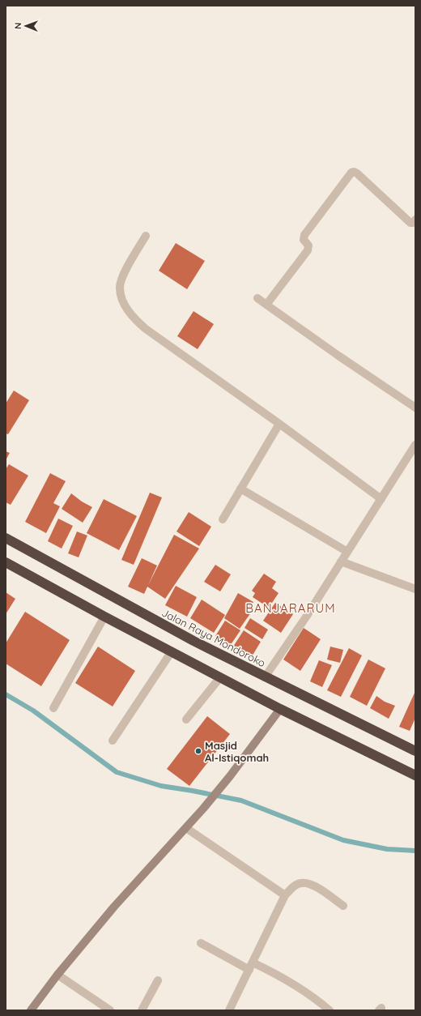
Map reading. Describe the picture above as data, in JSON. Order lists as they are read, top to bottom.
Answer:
{
  "streets": {
    "highway": ["Jalan Raya Mondoroko"]
  },
  "districts": ["BANJARARUM"],
  "places": ["Masjid Al-Istiqomah"],
  "north": "left"
}
